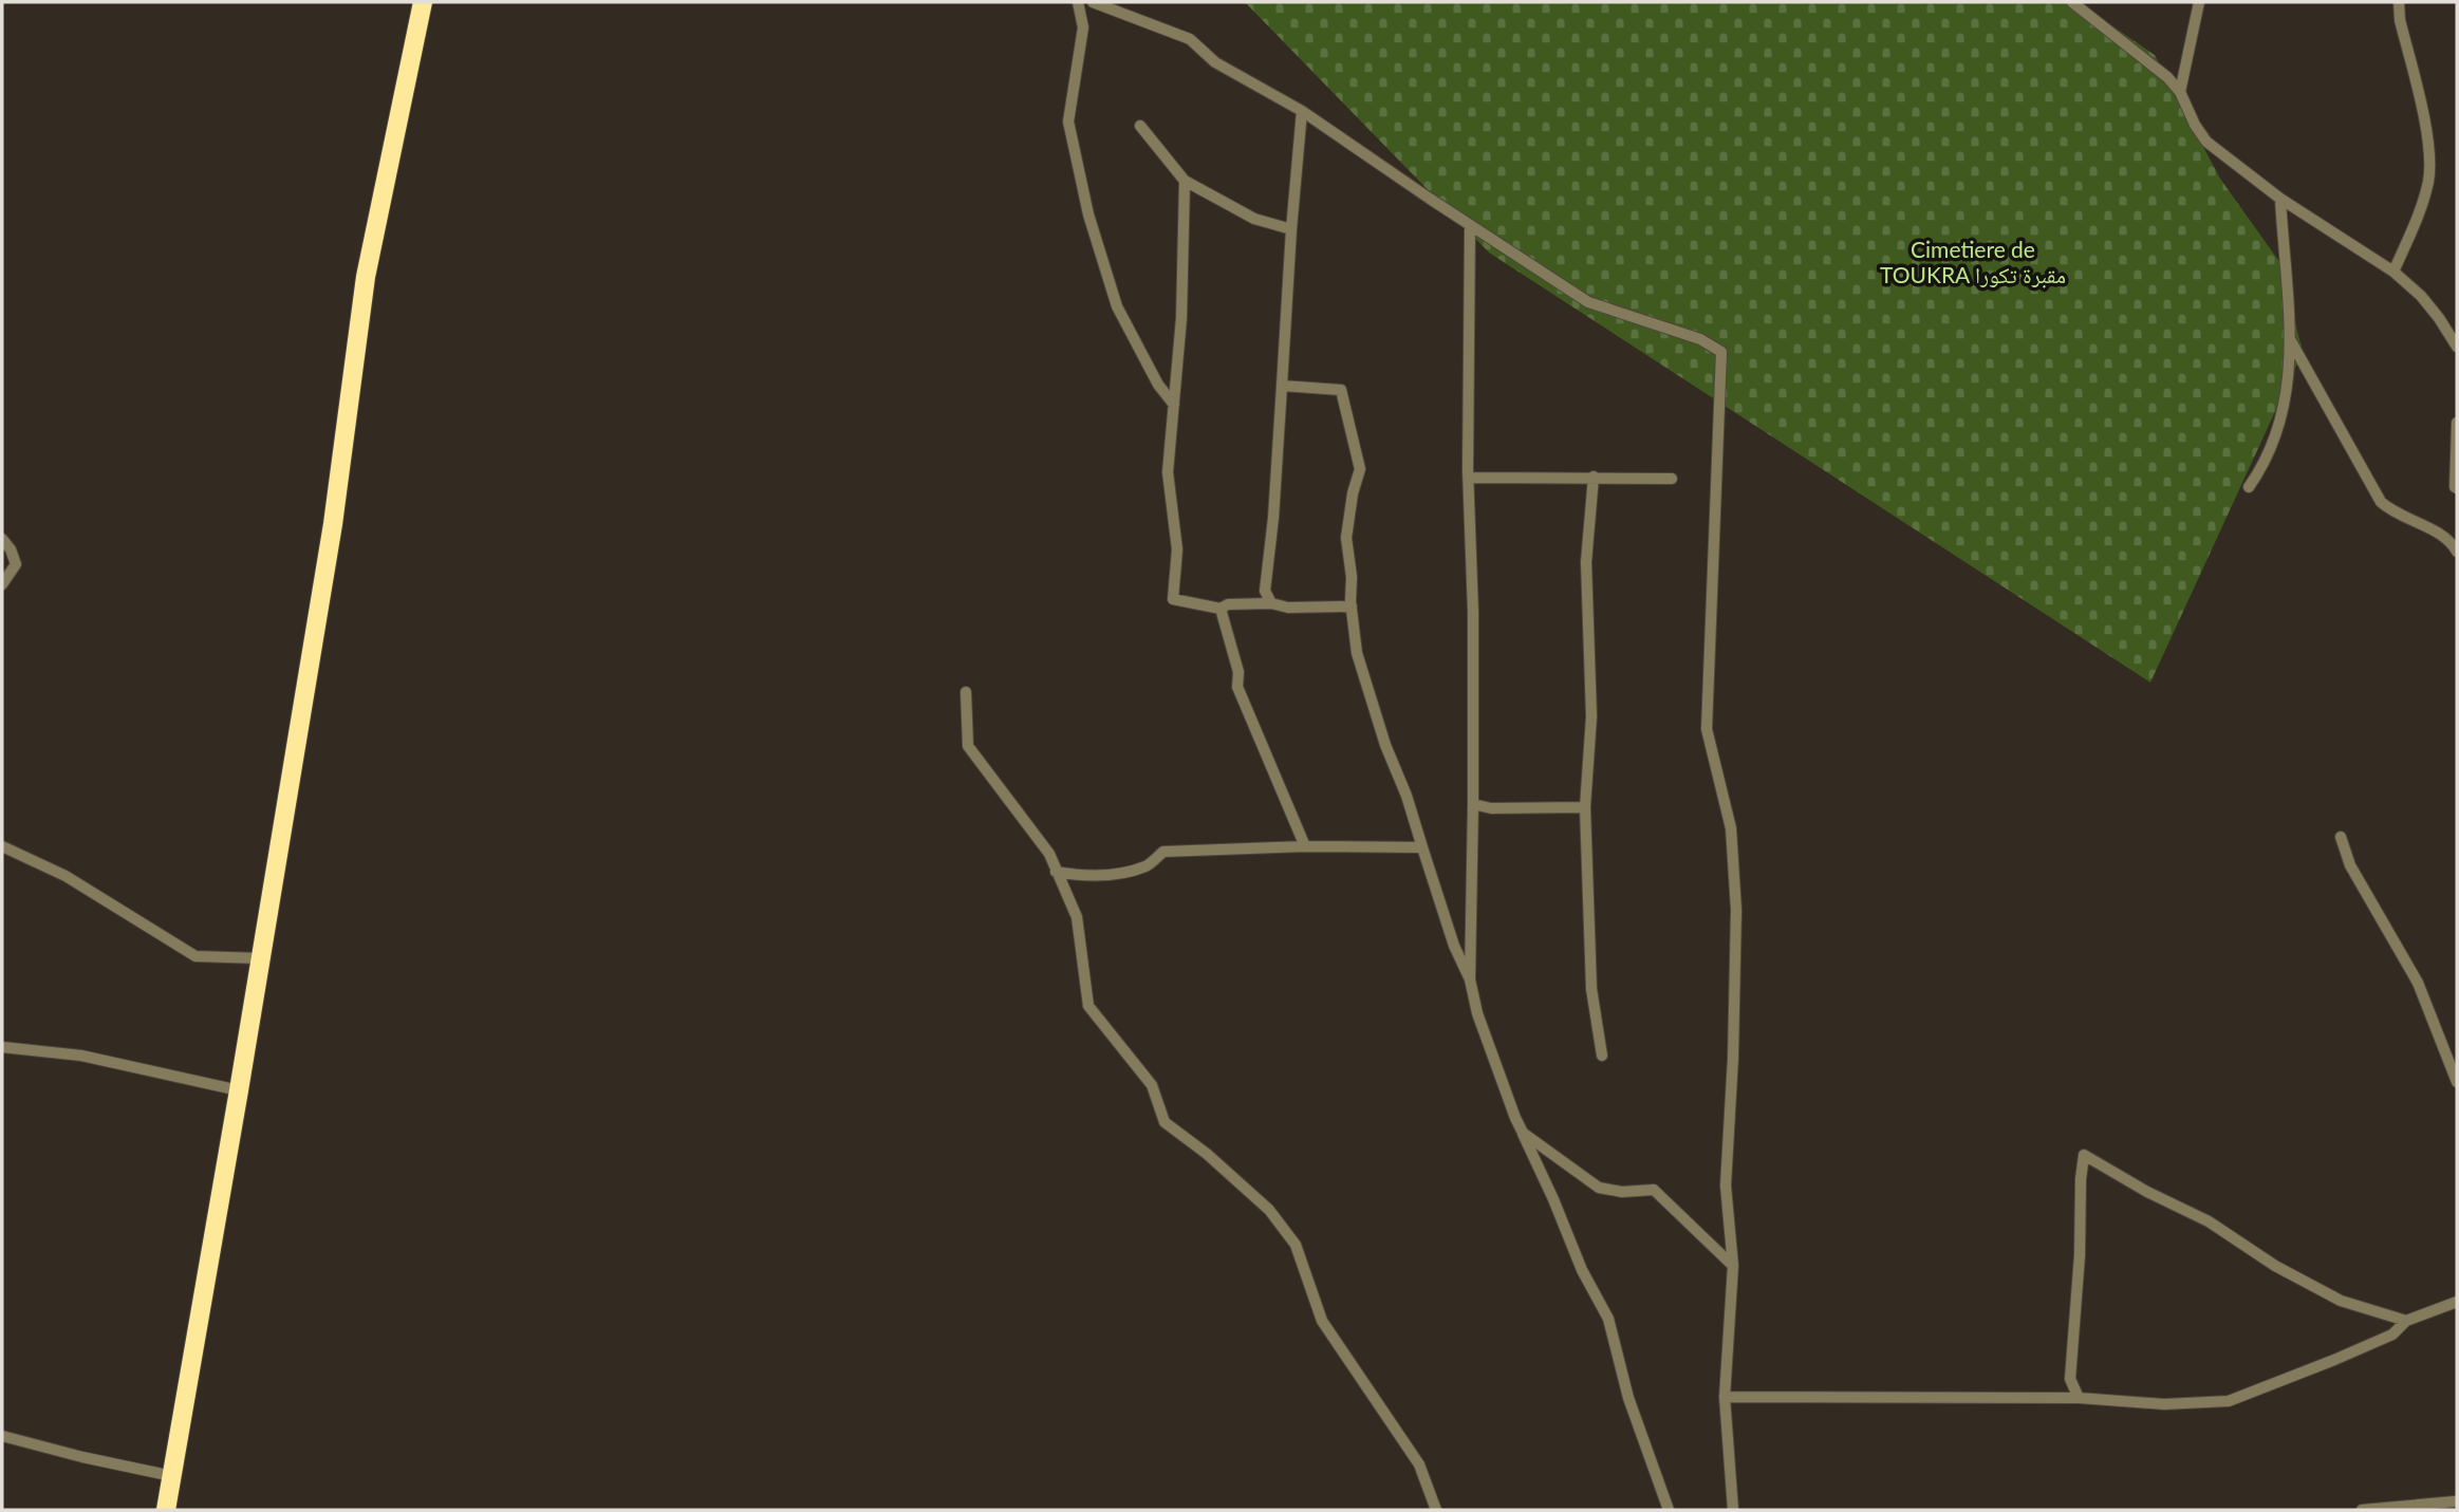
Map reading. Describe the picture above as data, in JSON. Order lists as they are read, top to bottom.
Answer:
{
  "parks": ["Cimetiere de TOUKRA مقبرة تكورا"]
}
